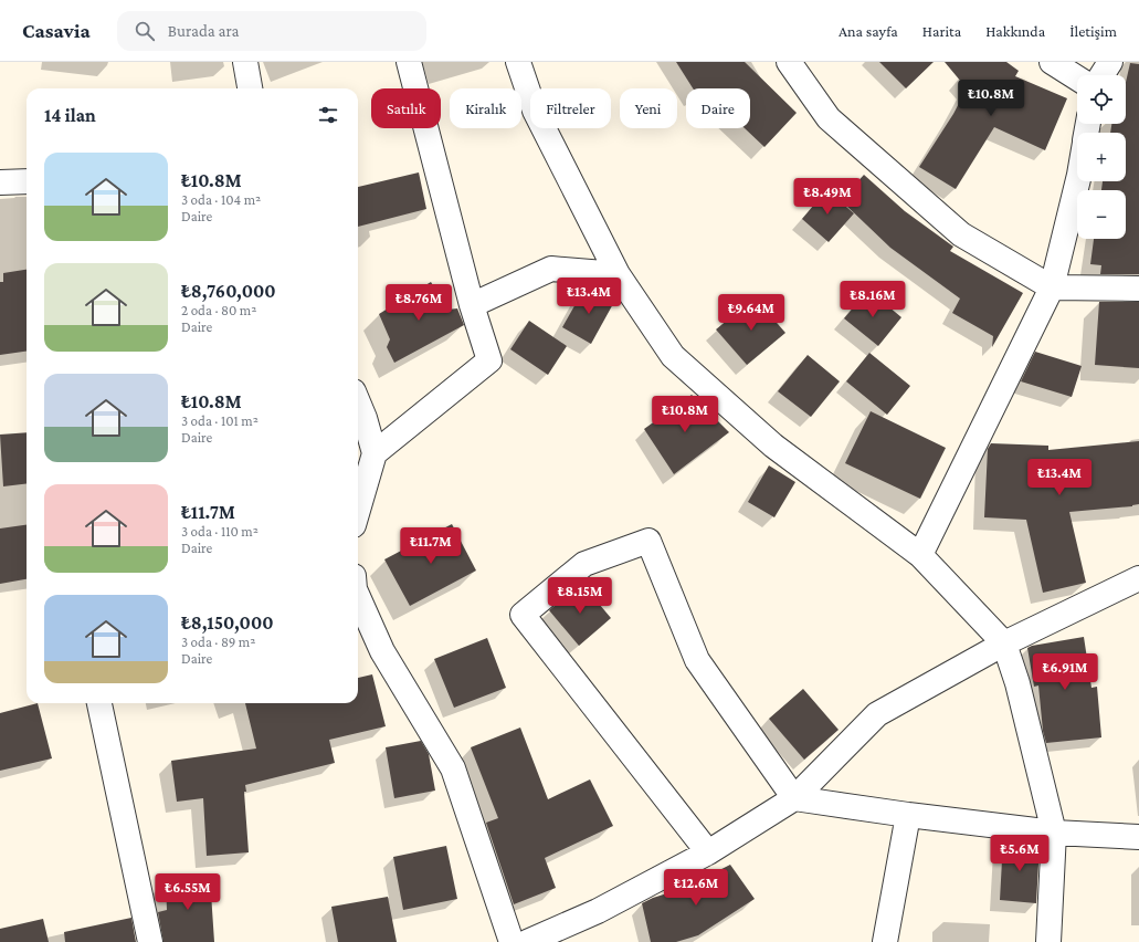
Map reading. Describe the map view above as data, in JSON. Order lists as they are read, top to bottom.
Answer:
{
  "page": {
    "header": "Casavia",
    "search": "Burada ara",
    "nav": [
      "Ana sayfa",
      "Harita",
      "Hakkında",
      "İletişim"
    ],
    "map_buttons": ["+", "−"],
    "price": [
      "₺10.8M",
      "₺8.49M",
      "₺13.4M",
      "₺8.16M",
      "₺8.76M",
      "₺9.64M",
      "₺10.8M",
      "₺13.4M",
      "₺11.7M",
      "₺8.15M",
      "₺6.91M",
      "₺5.6M",
      "₺12.6M",
      "₺6.55M"
    ],
    "chip": [
      "Satılık",
      "Kiralık",
      "Filtreler",
      "Yeni",
      "Daire"
    ],
    "heading": "14 ilan",
    "list": [
      {
        "name": "₺10.8M",
        "note": "3 oda · 104 m² · Daire"
      },
      {
        "name": "₺8,760,000",
        "note": "2 oda · 80 m² · Daire"
      },
      {
        "name": "₺10.8M",
        "note": "3 oda · 101 m² · Daire"
      },
      {
        "name": "₺11.7M",
        "note": "3 oda · 110 m² · Daire"
      },
      {
        "name": "₺8,150,000",
        "note": "3 oda · 89 m² · Daire"
      }
    ]
  }
}
